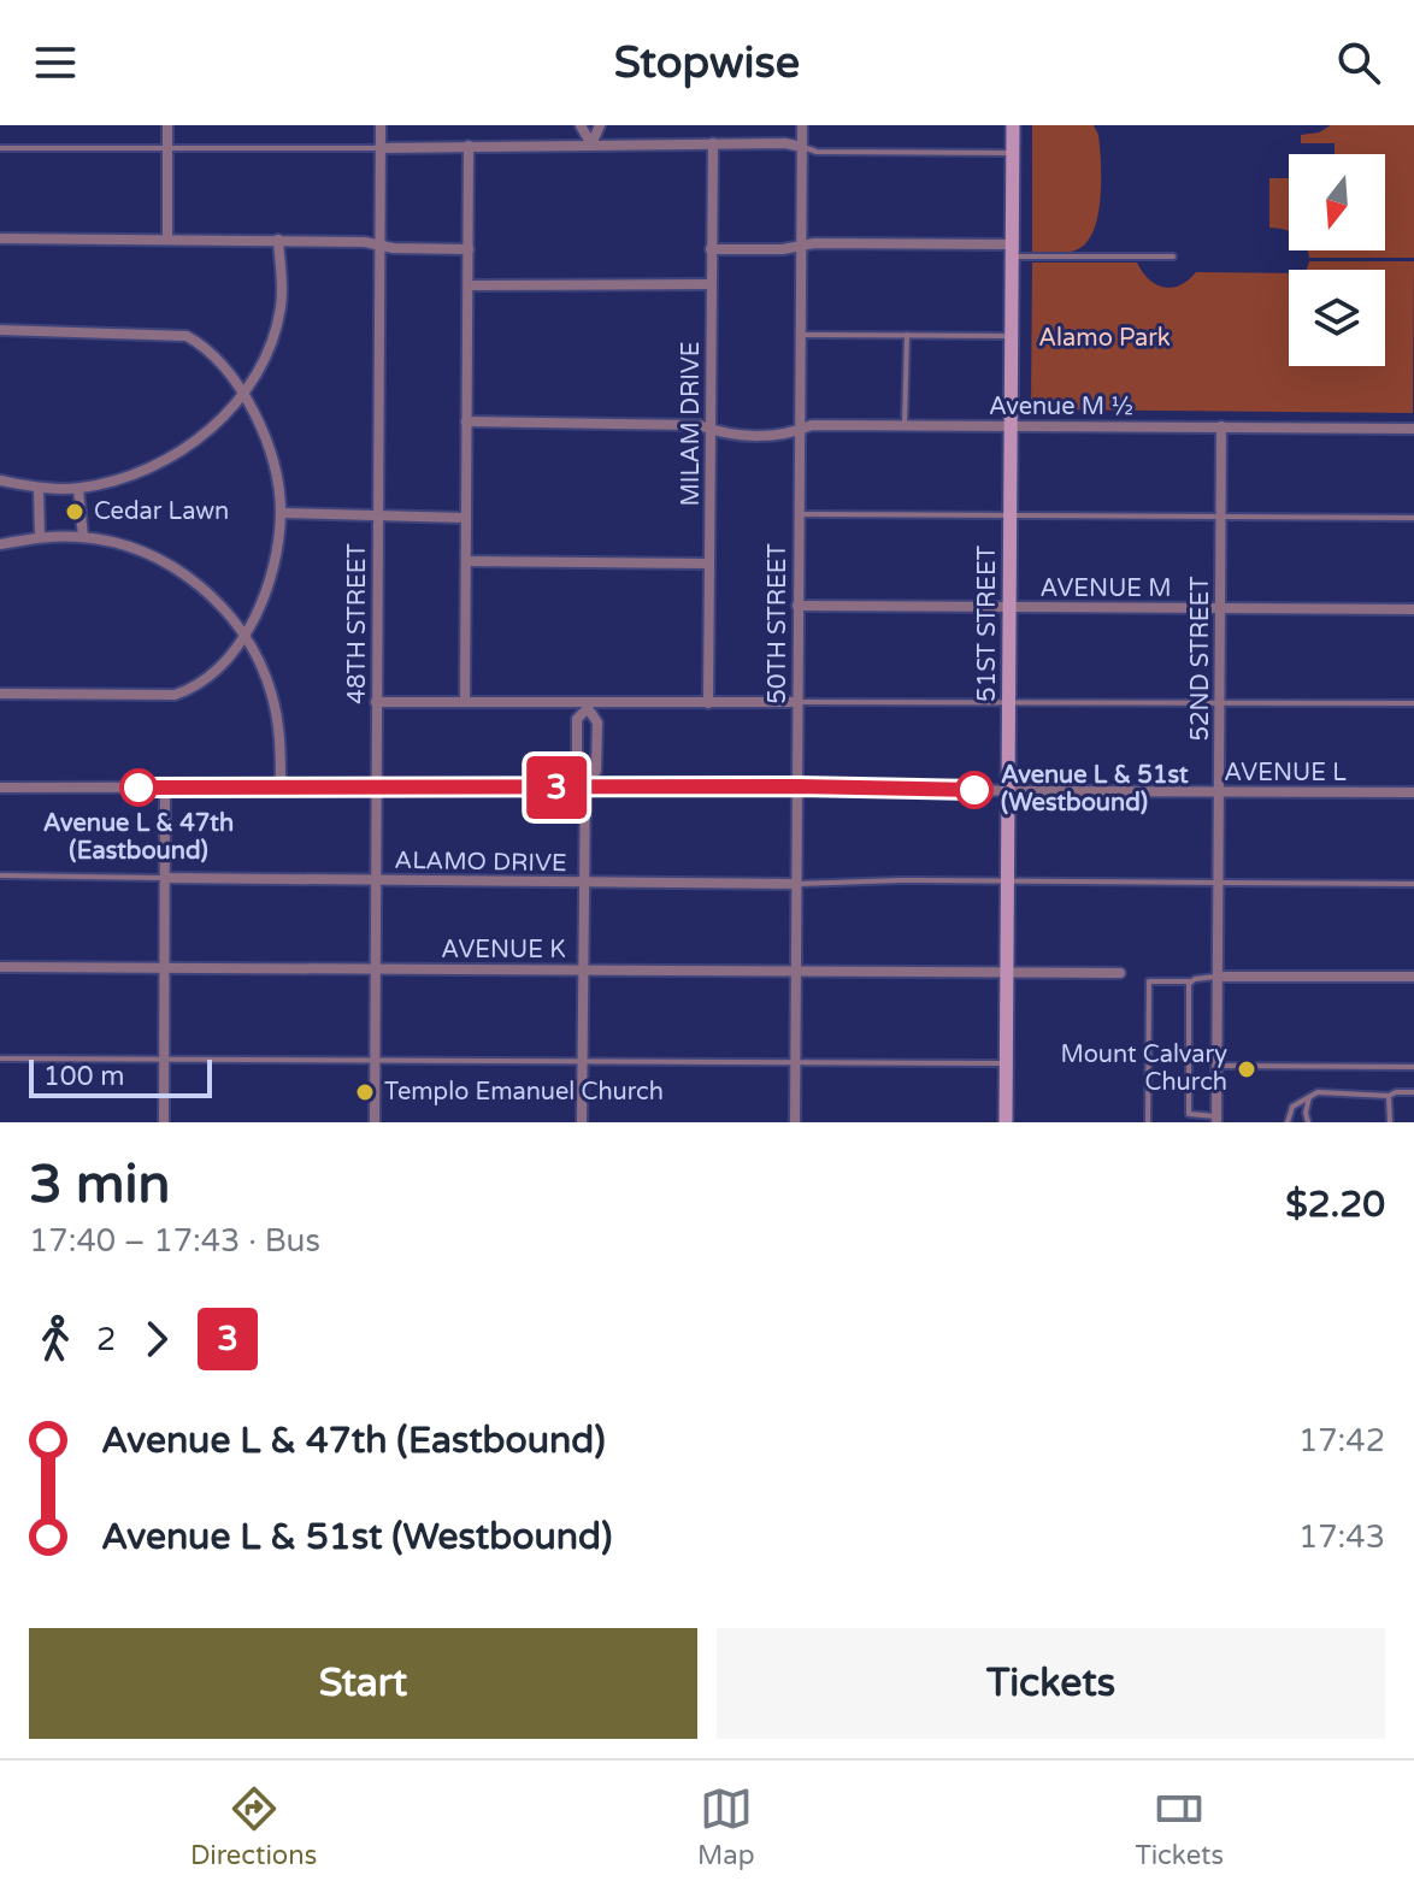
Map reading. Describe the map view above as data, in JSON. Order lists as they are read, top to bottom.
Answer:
{
  "streets": {
    "street": [
      "Avenue M ½",
      "MILAM DRIVE",
      "AVENUE M",
      "48TH STREET",
      "50TH STREET",
      "51ST STREET",
      "52ND STREET",
      "AVENUE L",
      "ALAMO DRIVE",
      "AVENUE K"
    ]
  },
  "crossings": [
    ["Avenue M ½", "MILAM DRIVE"],
    ["Avenue M ½", "50TH STREET"],
    ["Avenue M ½", "51ST STREET"],
    ["Avenue M ½", "52ND STREET"],
    ["AVENUE M", "50TH STREET"],
    ["AVENUE M", "51ST STREET"],
    ["AVENUE M", "52ND STREET"],
    ["48TH STREET", "AVENUE L"],
    ["48TH STREET", "ALAMO DRIVE"],
    ["48TH STREET", "AVENUE K"],
    ["50TH STREET", "AVENUE L"],
    ["50TH STREET", "ALAMO DRIVE"],
    ["50TH STREET", "AVENUE K"],
    ["51ST STREET", "AVENUE L"],
    ["51ST STREET", "AVENUE K"],
    ["52ND STREET", "AVENUE L"]
  ],
  "parks": ["Alamo Park"],
  "places": [
    "Cedar Lawn",
    "Avenue L & 47th (Eastbound)",
    "Avenue L & 51st (Westbound)",
    "Mount Calvary Church",
    "Templo Emanuel Church"
  ],
  "lines": ["bus line 3"],
  "scale_bar": "100 m",
  "north": "bottom",
  "page": {
    "header": "Stopwise",
    "on_map": "3",
    "scale": "100 m",
    "heading": ["3 min", "17:40 – 17:43 · Bus", "$2.20"],
    "legs": ["2", "3"],
    "list": [
      {
        "name": "Avenue L & 47th (Eastbound)",
        "value": "17:42"
      },
      {
        "name": "Avenue L & 51st (Westbound)",
        "value": "17:43"
      }
    ],
    "buttons": ["Start", "Tickets"],
    "tabs": ["Directions", "Map", "Tickets"]
  }
}
